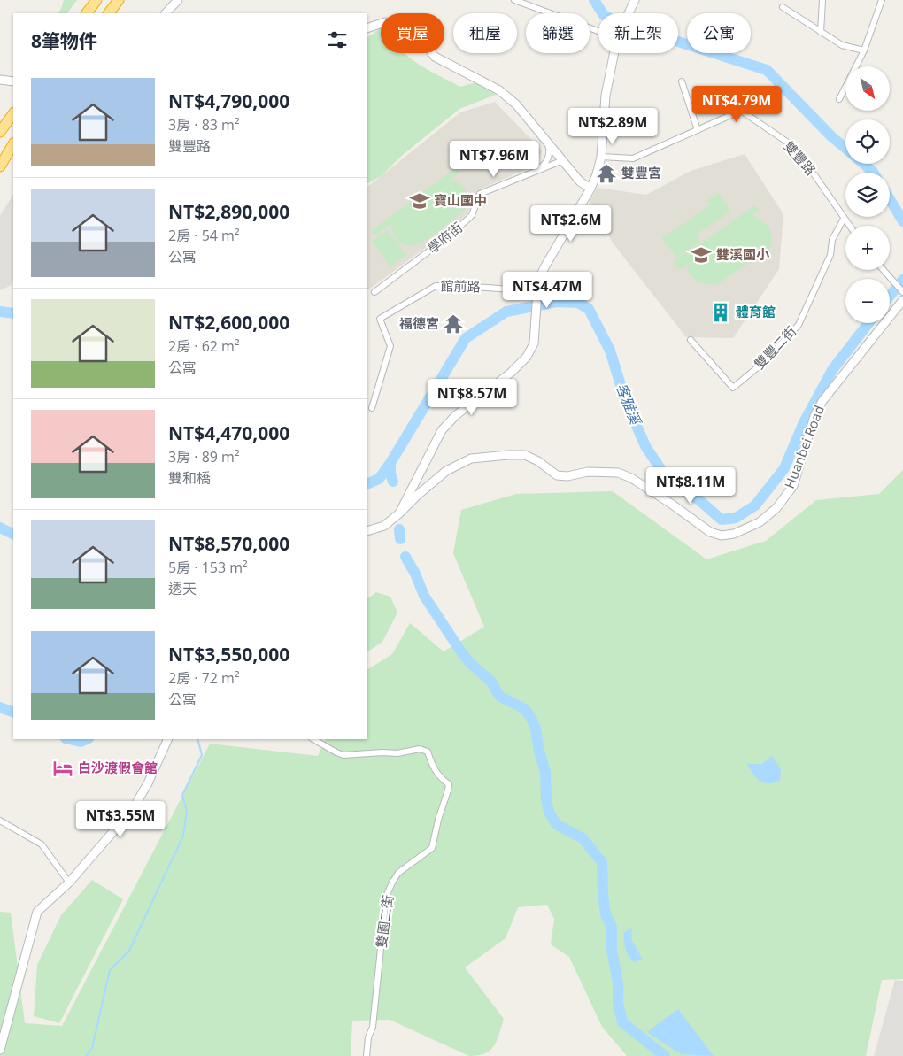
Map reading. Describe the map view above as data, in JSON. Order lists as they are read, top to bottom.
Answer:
{
  "streets": {
    "street": [
      "雙豐路",
      "學府街",
      "館前路",
      "雙豐二街",
      "Huanbei Road",
      "雙園二街"
    ]
  },
  "crossings": [
    ["雙豐路", "雙豐二街"]
  ],
  "water": ["客雅溪"],
  "places": {
    "temple": ["雙豐宮", "福德宮"],
    "school or university": ["寶山國中", "雙溪國小"],
    "building": ["體育館"],
    "hotel": ["白沙渡假會館"]
  },
  "north": "bottom right",
  "page": {
    "chip": [
      "買屋",
      "租屋",
      "篩選",
      "新上架",
      "公寓"
    ],
    "heading": "8筆物件",
    "map_buttons": ["+", "−"],
    "list": [
      {
        "name": "NT$4,790,000",
        "note": "3房 · 83 m² · 雙豐路"
      },
      {
        "name": "NT$2,890,000",
        "note": "2房 · 54 m² · 公寓"
      },
      {
        "name": "NT$2,600,000",
        "note": "2房 · 62 m² · 公寓"
      },
      {
        "name": "NT$4,470,000",
        "note": "3房 · 89 m² · 雙和橋"
      },
      {
        "name": "NT$8,570,000",
        "note": "5房 · 153 m² · 透天"
      },
      {
        "name": "NT$3,550,000",
        "note": "2房 · 72 m² · 公寓"
      }
    ],
    "price": [
      "NT$4.79M",
      "NT$2.89M",
      "NT$7.96M",
      "NT$2.6M",
      "NT$4.47M",
      "NT$8.57M",
      "NT$8.11M",
      "NT$3.55M"
    ]
  }
}
